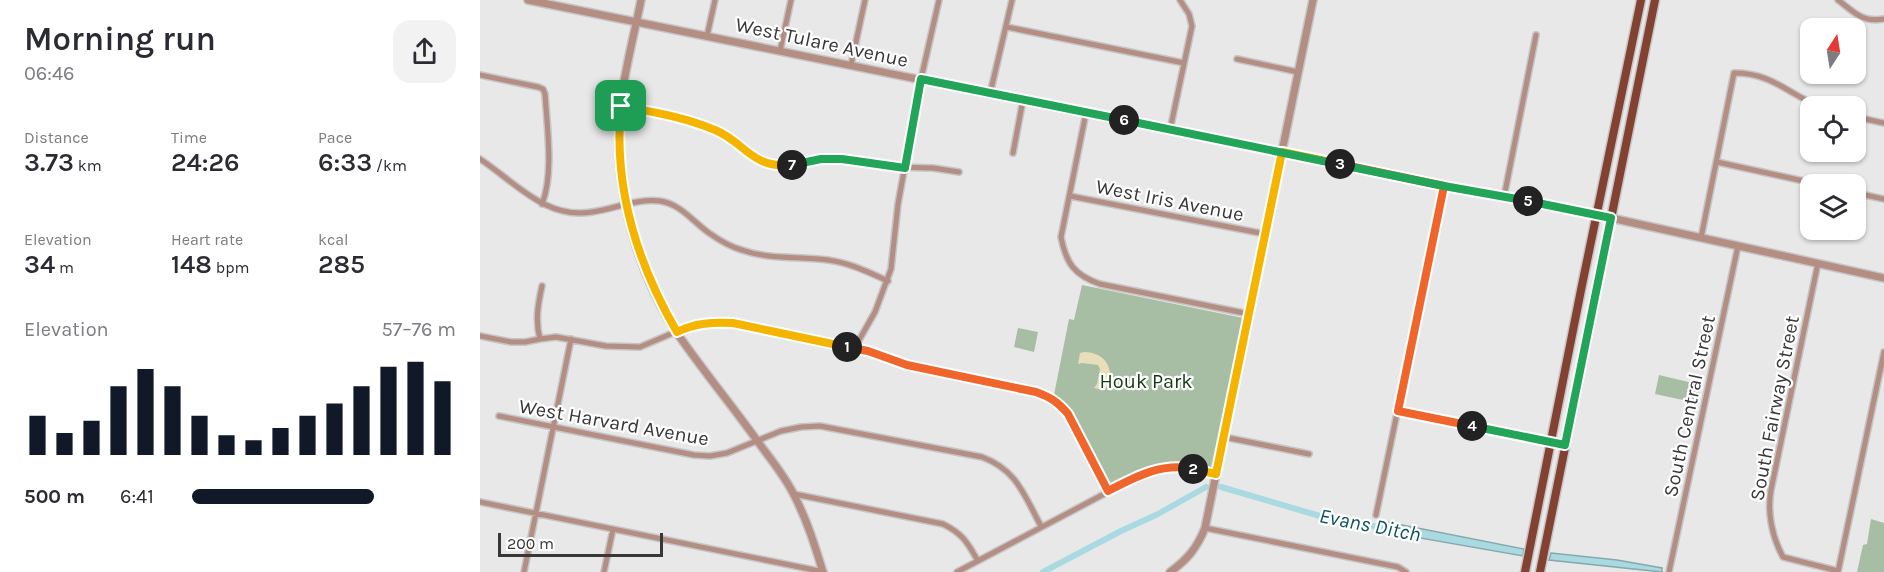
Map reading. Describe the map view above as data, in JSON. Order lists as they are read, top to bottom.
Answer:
{
  "streets": {
    "street": [
      "West Tulare Avenue",
      "West Iris Avenue",
      "South Central Street",
      "South Fairway Street",
      "West Harvard Avenue"
    ]
  },
  "crossings": [
    ["West Tulare Avenue", "South Central Street"],
    ["West Tulare Avenue", "South Fairway Street"]
  ],
  "water": ["Evans Ditch"],
  "parks": ["Houk Park"],
  "scale_bar": "200 m",
  "north": "top",
  "page": {
    "heading": ["Morning run", "06:46"],
    "stats": [
      ["Distance", "3.73 km"],
      ["Time", "24:26"],
      ["Pace", "6:33 /km"],
      ["Elevation", "34 m"],
      ["Heart rate", "148 bpm"],
      ["kcal", "285"]
    ],
    "pins": [
      "6",
      "3",
      "7",
      "5",
      "1",
      "4",
      "2"
    ],
    "chart": ["Elevation", "57–76 m"],
    "list": [
      {
        "name": "500 m",
        "note": "6:41"
      }
    ],
    "scale": "200 m"
  }
}
